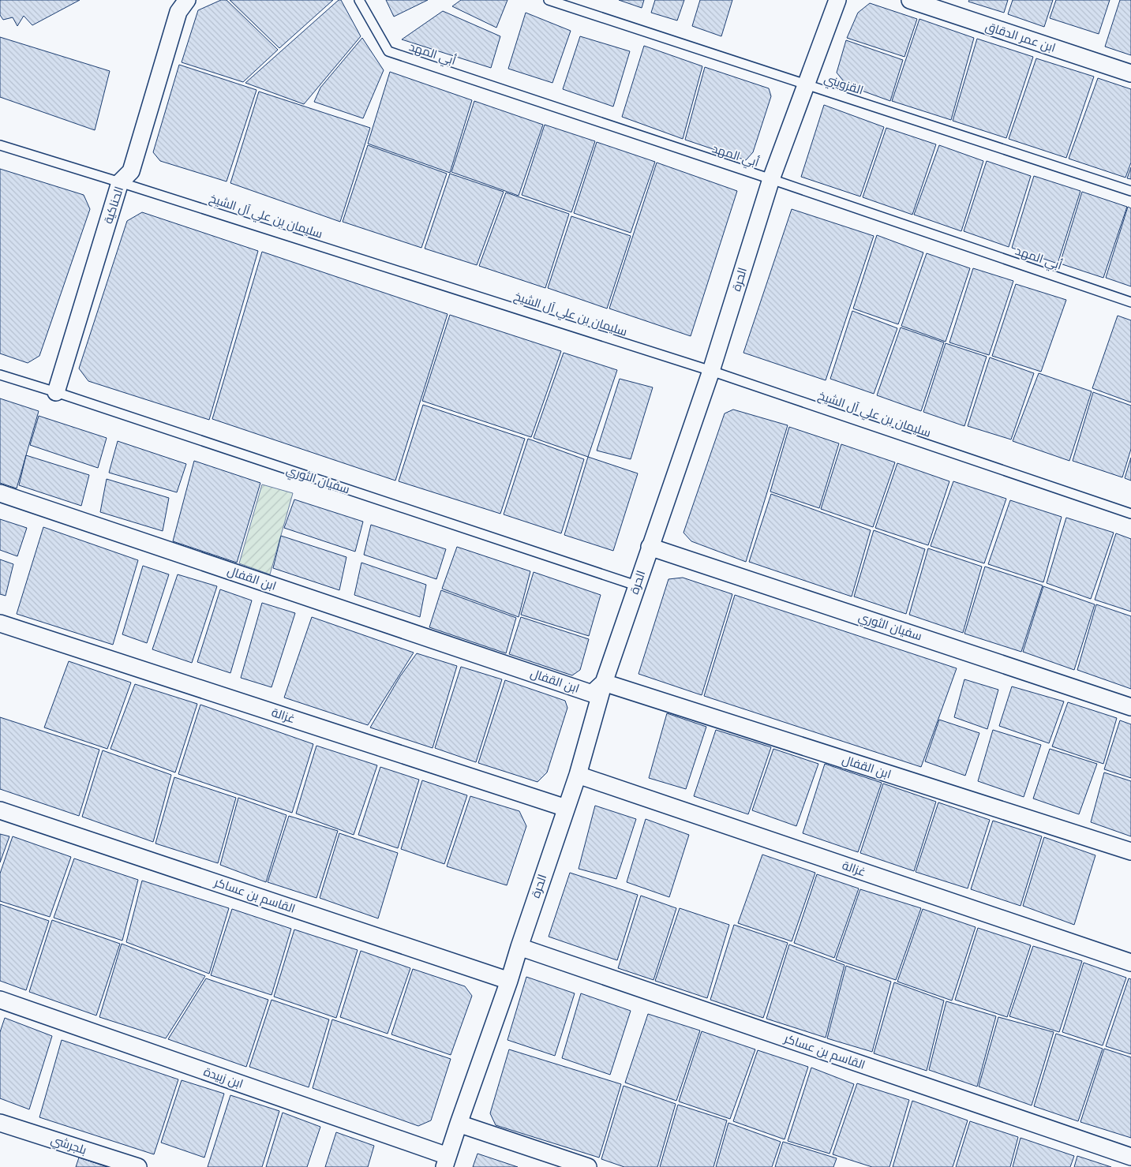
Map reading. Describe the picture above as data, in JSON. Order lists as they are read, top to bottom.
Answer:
{
  "streets": {
    "street": [
      "ابن عمر الدقاق",
      "الحناكية",
      "الحرة",
      "سفيان الثوري",
      "ابن القفال",
      "غزالة",
      "القاسم بن عساكر",
      "ابن زبيدة",
      "بلجرشي"
    ],
    "lane": ["أبي المهد", "القزويني", "سليمان بن علي آل الشيخ"]
  },
  "crossings": [
    ["أبي المهد", "الحرة"],
    ["القزويني", "الحرة"],
    ["الحناكية", "سليمان بن علي آل الشيخ"],
    ["الحناكية", "سفيان الثوري"],
    ["سليمان بن علي آل الشيخ", "الحرة"],
    ["الحرة", "سفيان الثوري"],
    ["الحرة", "ابن القفال"],
    ["الحرة", "غزالة"],
    ["الحرة", "القاسم بن عساكر"],
    ["الحرة", "ابن زبيدة"]
  ]
}
